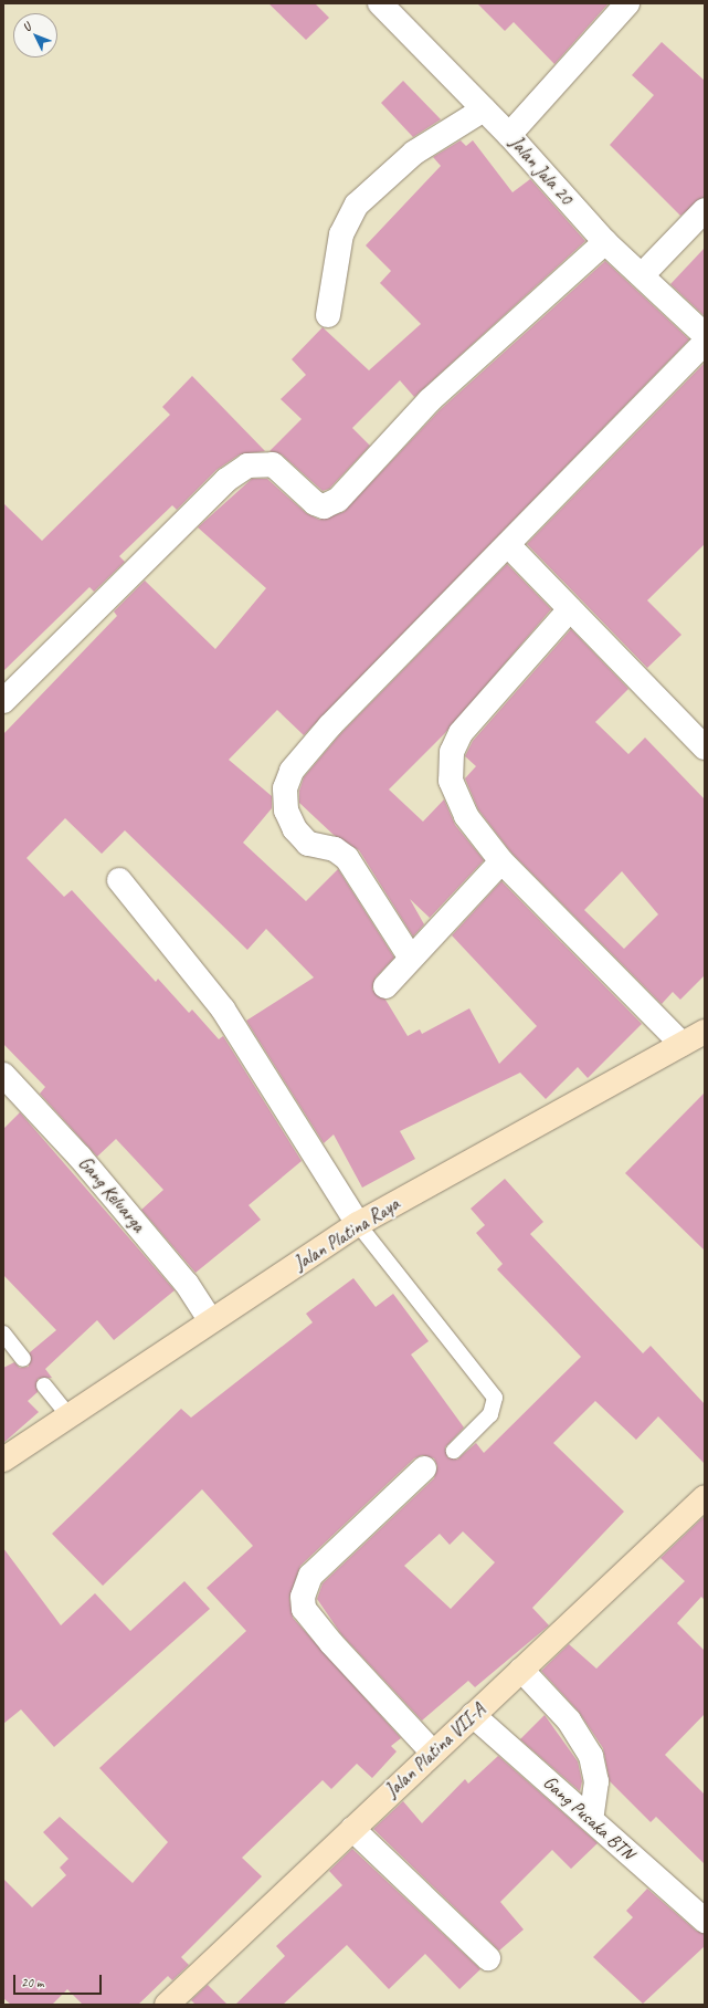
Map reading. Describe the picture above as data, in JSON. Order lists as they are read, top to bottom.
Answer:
{
  "streets": {
    "main road": ["Jalan Platina Raya", "Jalan Platina VII-A"],
    "street": ["Jalan Jala 20", "Gang Keluarga", "Gang Pusaka BTN"]
  },
  "crossings": [
    ["Gang Keluarga", "Jalan Platina Raya"],
    ["Jalan Platina VII-A", "Gang Pusaka BTN"]
  ],
  "scale_bar": "20 m",
  "north": "top left"
}
